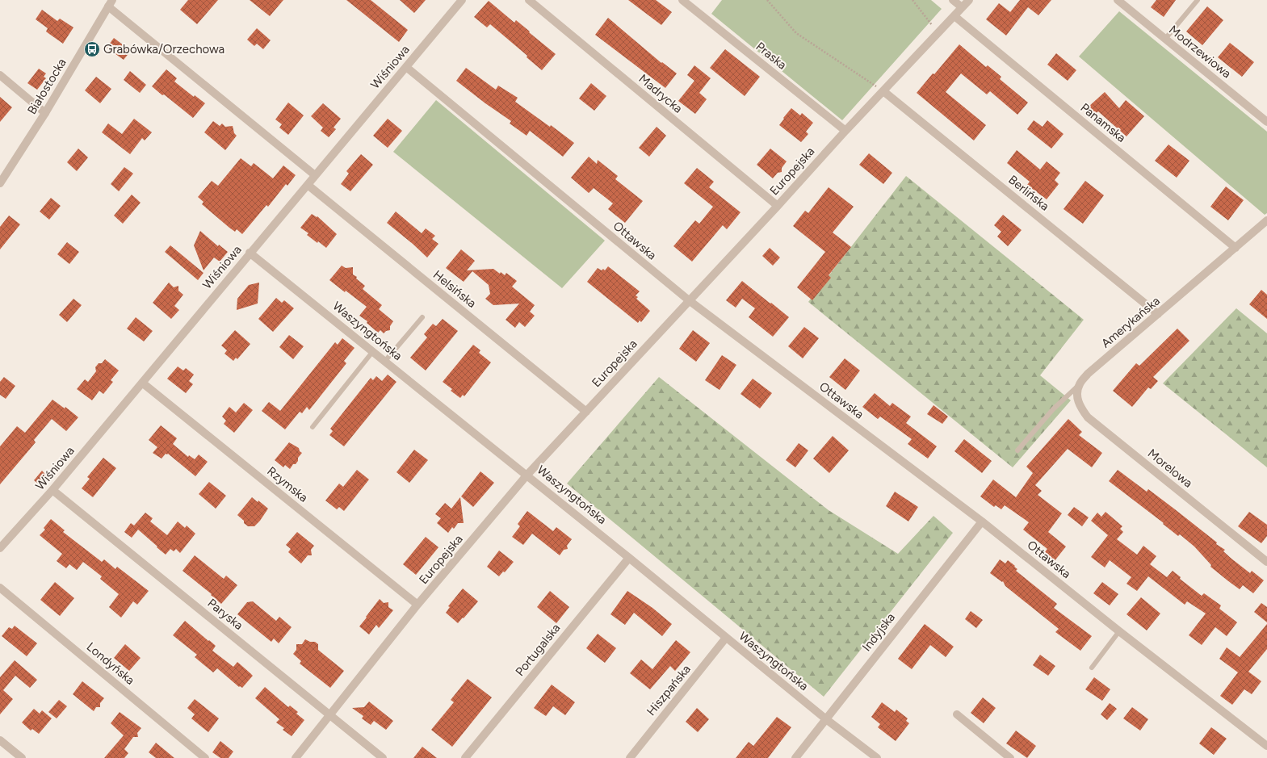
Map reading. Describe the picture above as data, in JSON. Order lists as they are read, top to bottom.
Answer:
{
  "streets": {
    "street": [
      "Modrzewiowa",
      "Praska",
      "Wiśniowa",
      "Białostocka",
      "Madrycka",
      "Panamska",
      "Europejska",
      "Berlińska",
      "Ottawska",
      "Helsińska",
      "Amerykańska",
      "Waszyngtońska",
      "Morelowa",
      "Rzymska",
      "Paryska",
      "Indyjska",
      "Portugalska",
      "Londyńska",
      "Hiszpańska"
    ]
  },
  "crossings": [
    ["Praska", "Europejska"],
    ["Wiśniowa", "Ottawska"],
    ["Wiśniowa", "Helsińska"],
    ["Wiśniowa", "Waszyngtońska"],
    ["Wiśniowa", "Rzymska"],
    ["Wiśniowa", "Paryska"],
    ["Madrycka", "Europejska"],
    ["Panamska", "Europejska"],
    ["Panamska", "Amerykańska"],
    ["Europejska", "Berlińska"],
    ["Europejska", "Ottawska"],
    ["Europejska", "Helsińska"],
    ["Europejska", "Waszyngtońska"],
    ["Europejska", "Rzymska"],
    ["Europejska", "Paryska"],
    ["Berlińska", "Amerykańska"],
    ["Ottawska", "Indyjska"],
    ["Amerykańska", "Morelowa"],
    ["Waszyngtońska", "Indyjska"],
    ["Waszyngtońska", "Portugalska"],
    ["Waszyngtońska", "Hiszpańska"]
  ],
  "places": {
    "bus stop": ["Grabówka/Orzechowa"]
  }
}
